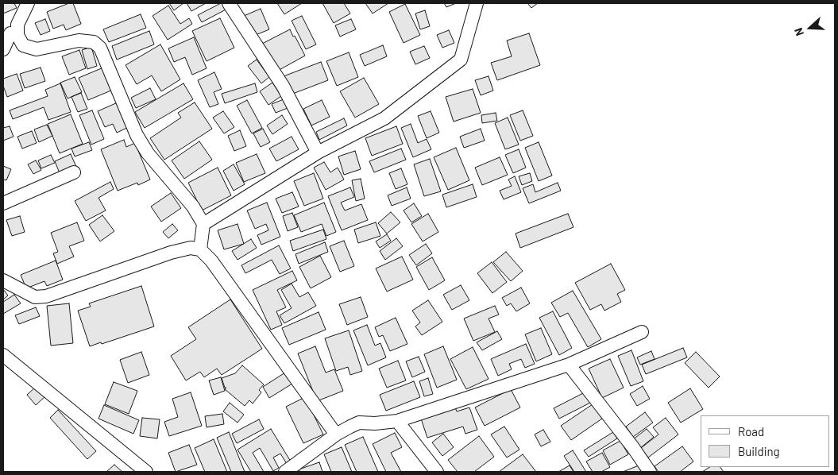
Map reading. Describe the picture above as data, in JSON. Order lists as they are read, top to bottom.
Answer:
{
  "legend": ["Road", "Building"],
  "north": "left"
}
